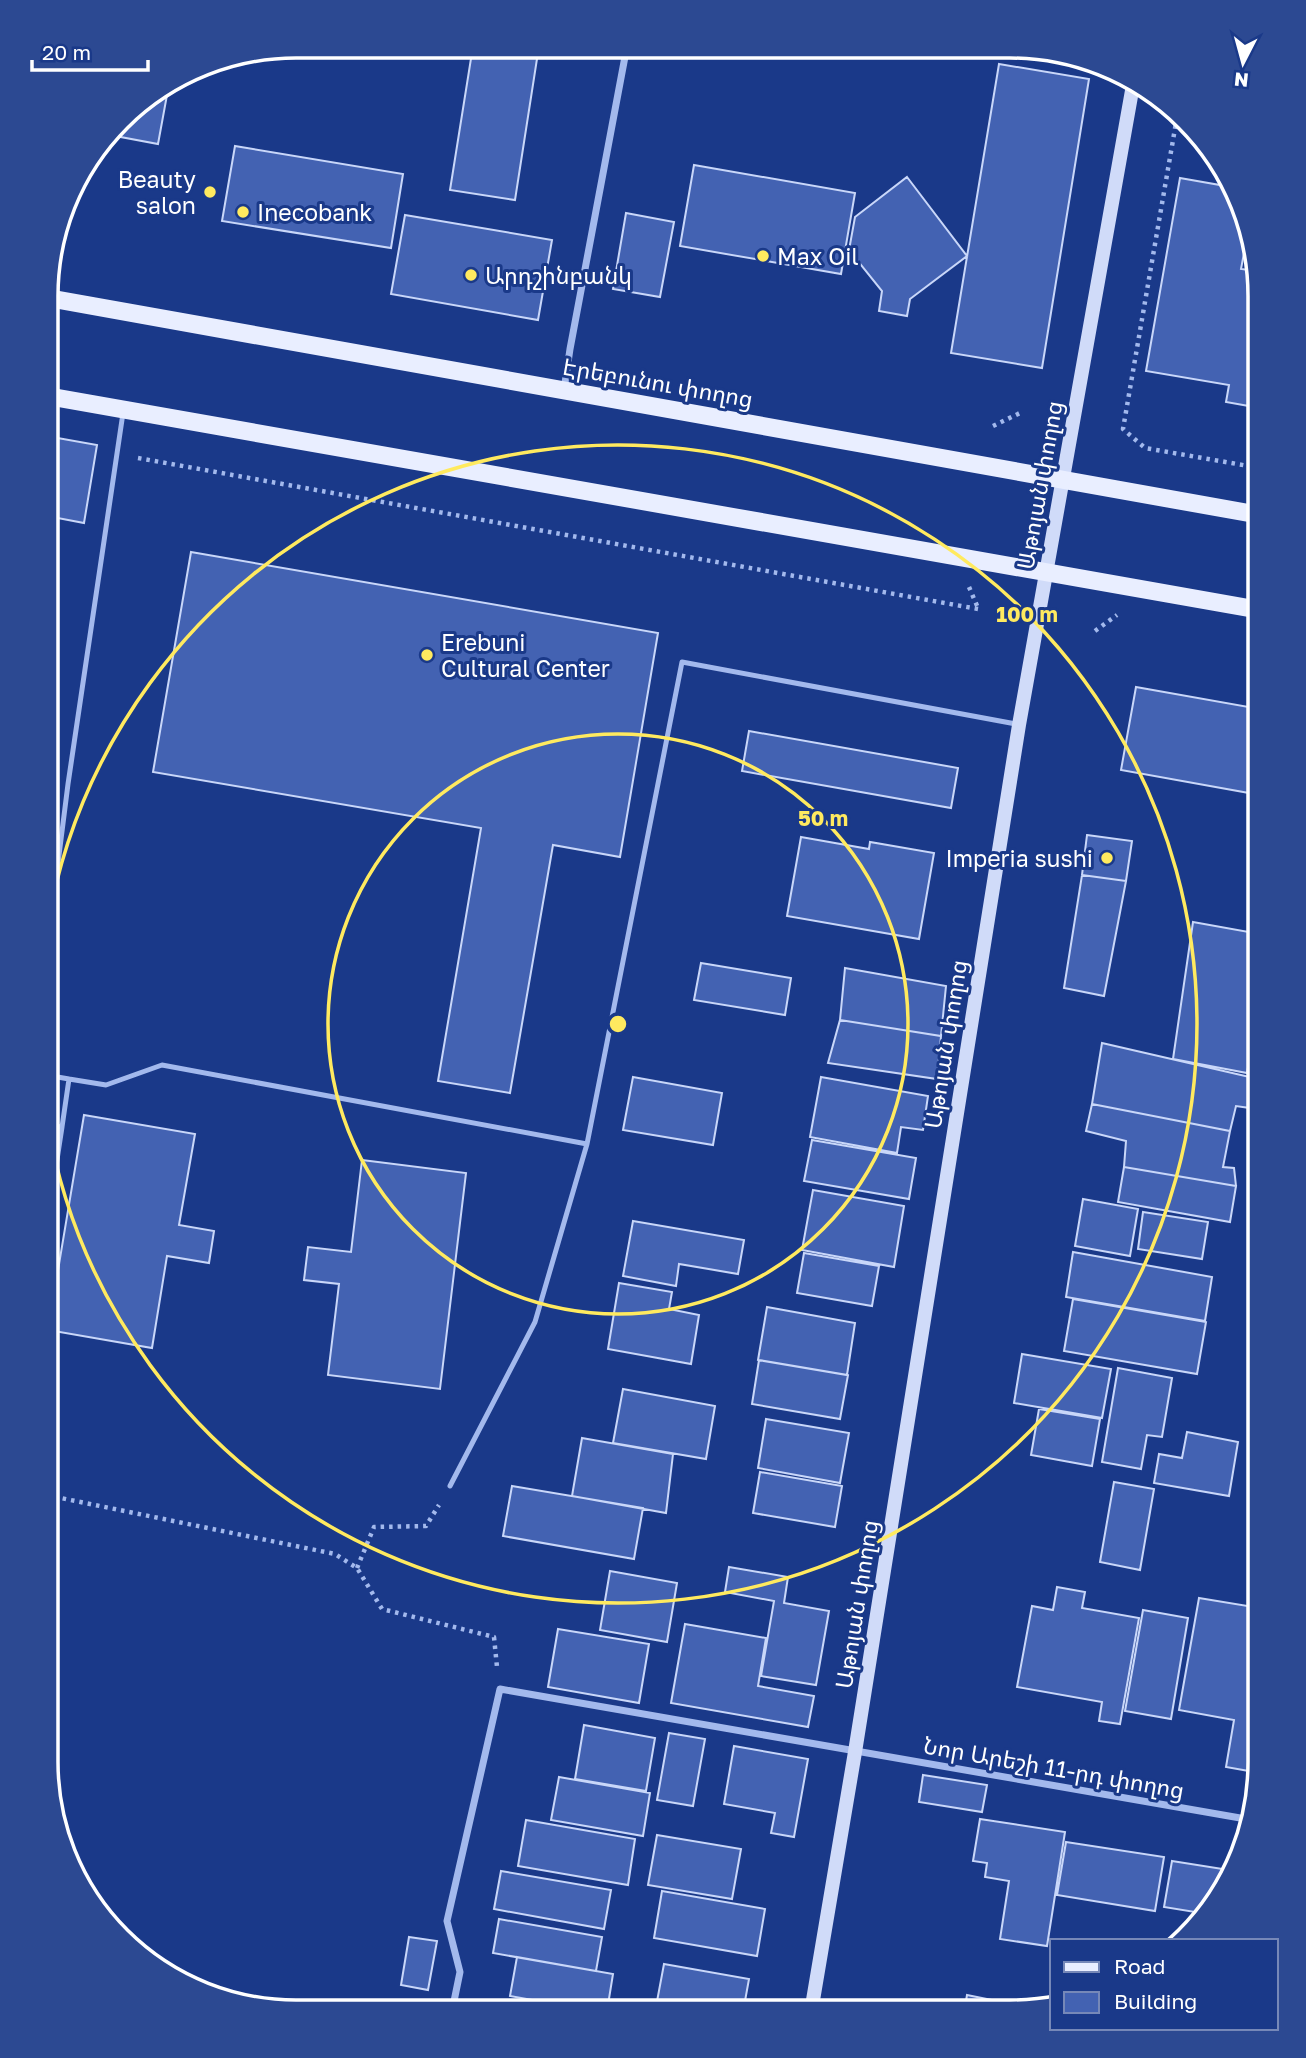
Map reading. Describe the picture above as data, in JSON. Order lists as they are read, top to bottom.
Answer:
{
  "streets": {
    "main road": ["Էրեբունու փողոց", "Աթոյան փողոց"],
    "street": ["Նոր Արեշի 11-րդ փողոց"]
  },
  "crossings": [
    ["Էրեբունու փողոց", "Աթոյան փողոց"],
    ["Աթոյան փողոց", "Նոր Արեշի 11-րդ փողոց"]
  ],
  "places": [
    "Beauty salon",
    "Inecobank",
    "Max Oil",
    "Արդշինբանկ",
    "Erebuni Cultural Center",
    "Imperia sushi"
  ],
  "legend": ["Road", "Building"],
  "scale_bar": "20 m",
  "north": "bottom",
  "rings": ["100 m", "50 m"]
}
